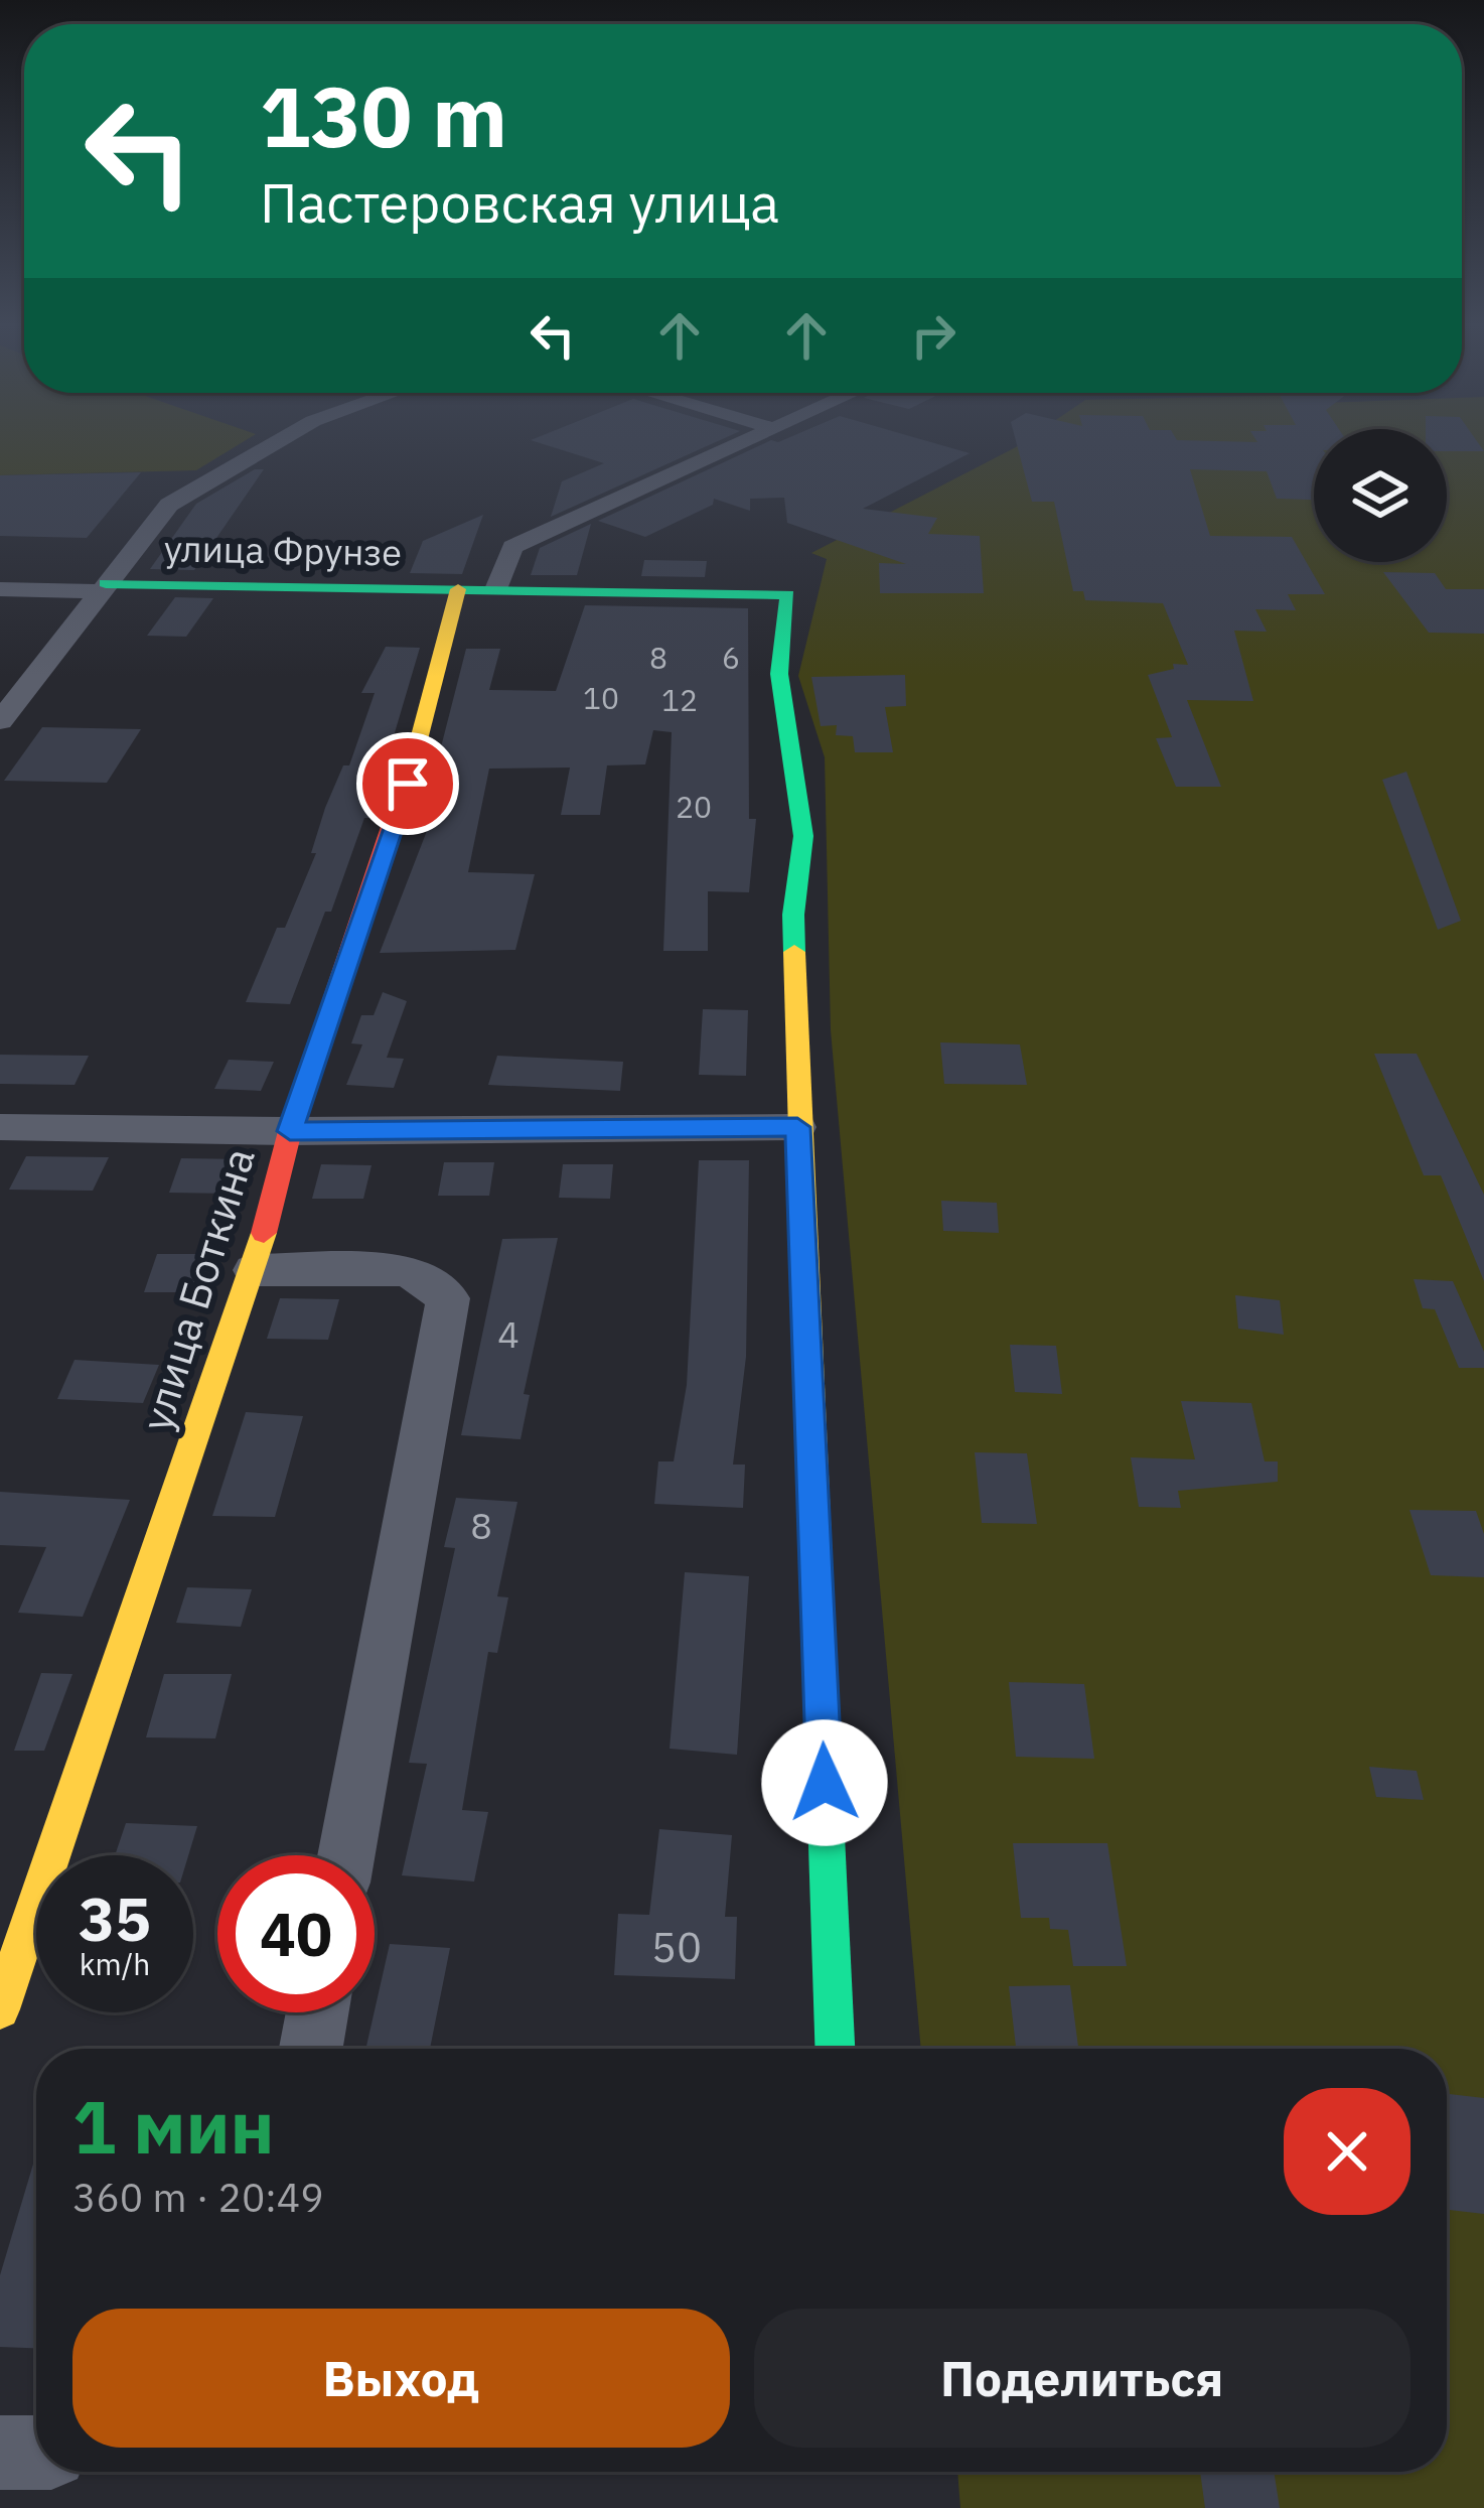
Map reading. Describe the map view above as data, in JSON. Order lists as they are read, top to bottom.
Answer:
{
  "streets": {
    "street": ["улица Фрунзе", "улица Боткина"]
  },
  "crossings": [
    ["улица Фрунзе", "улица Боткина"]
  ],
  "house_numbers": [
    "8",
    "6",
    "10",
    "12",
    "20",
    "4",
    "8",
    "50"
  ],
  "page": {
    "turn": ["130 m", "Пастеровская улица"],
    "speed": "35 km/h",
    "limit": "40",
    "heading": ["1 мин", "360 m · 20:49"],
    "buttons": ["Выход", "Поделиться"]
  }
}
